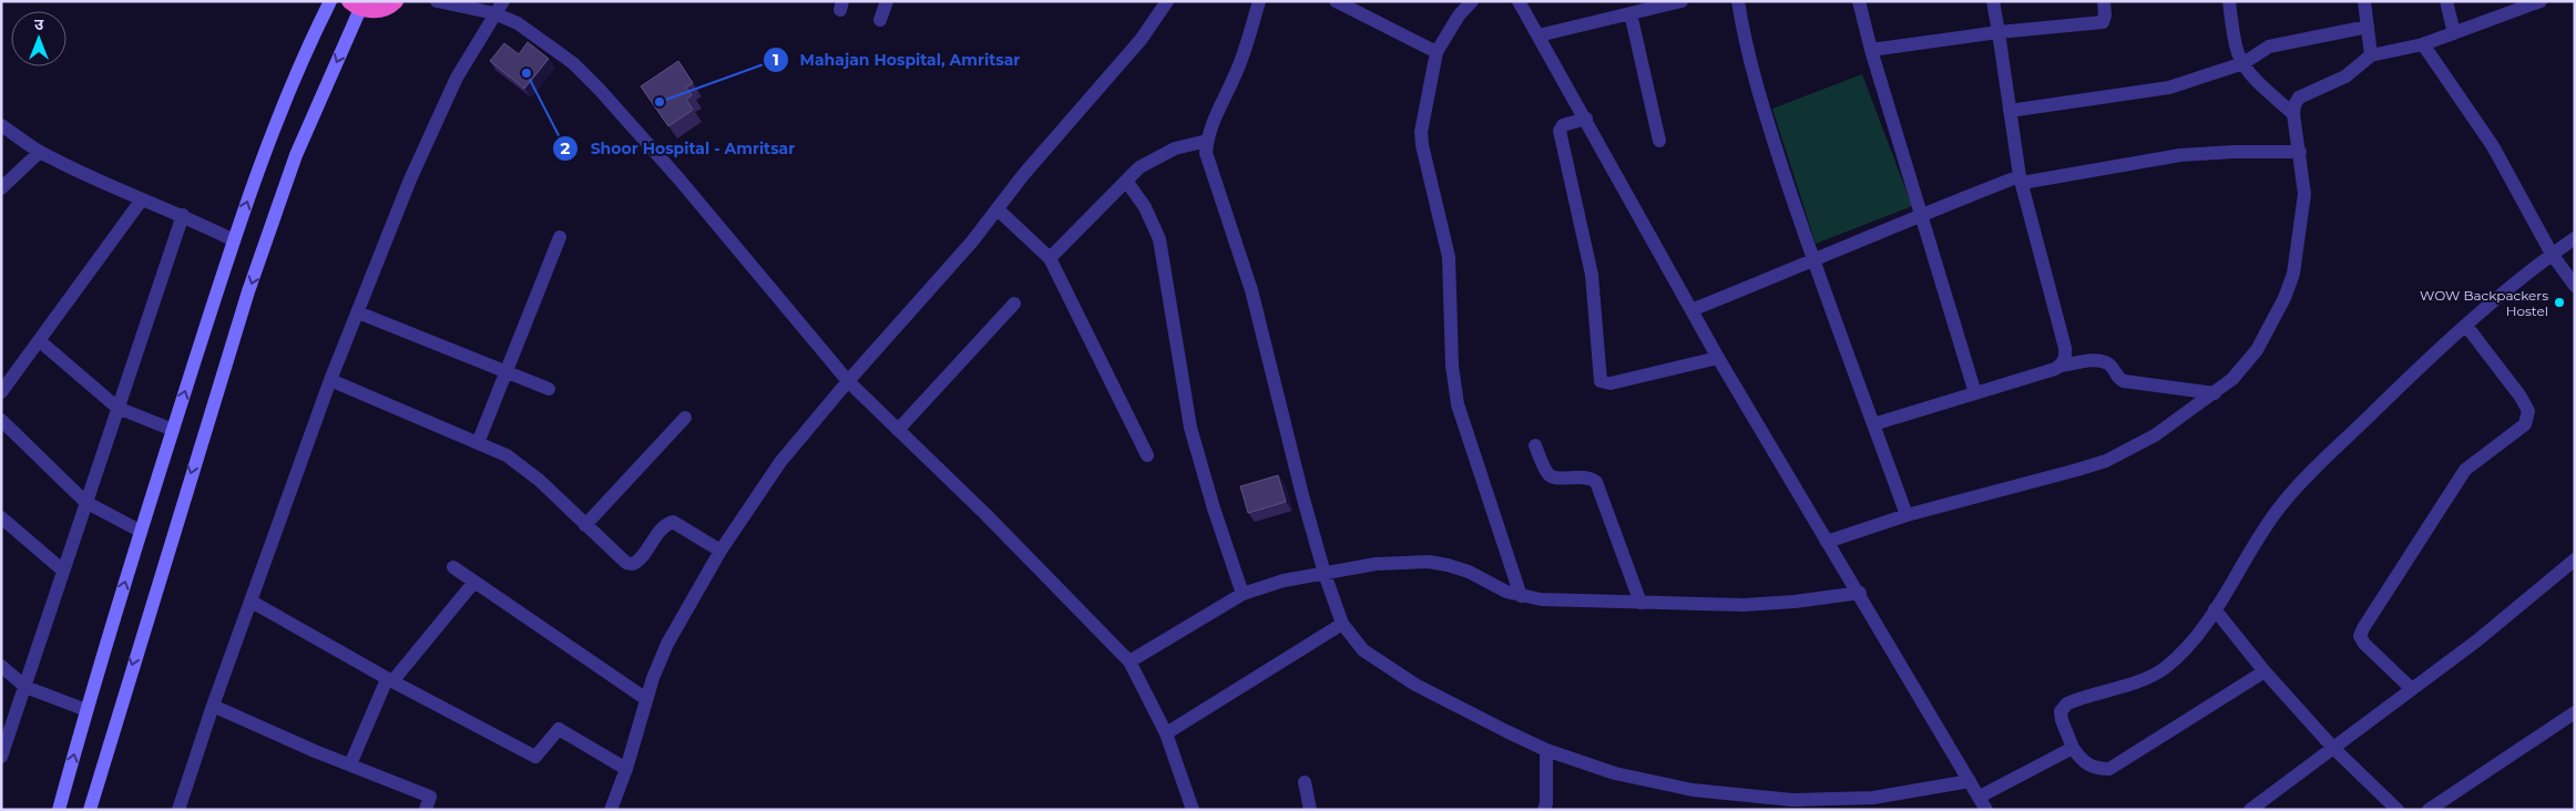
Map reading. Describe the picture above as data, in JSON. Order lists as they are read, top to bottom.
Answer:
{
  "places": ["Shoor Hospital - Amritsar", "Mahajan Hospital, Amritsar", "WOW Backpackers Hostel"],
  "north": "top"
}
